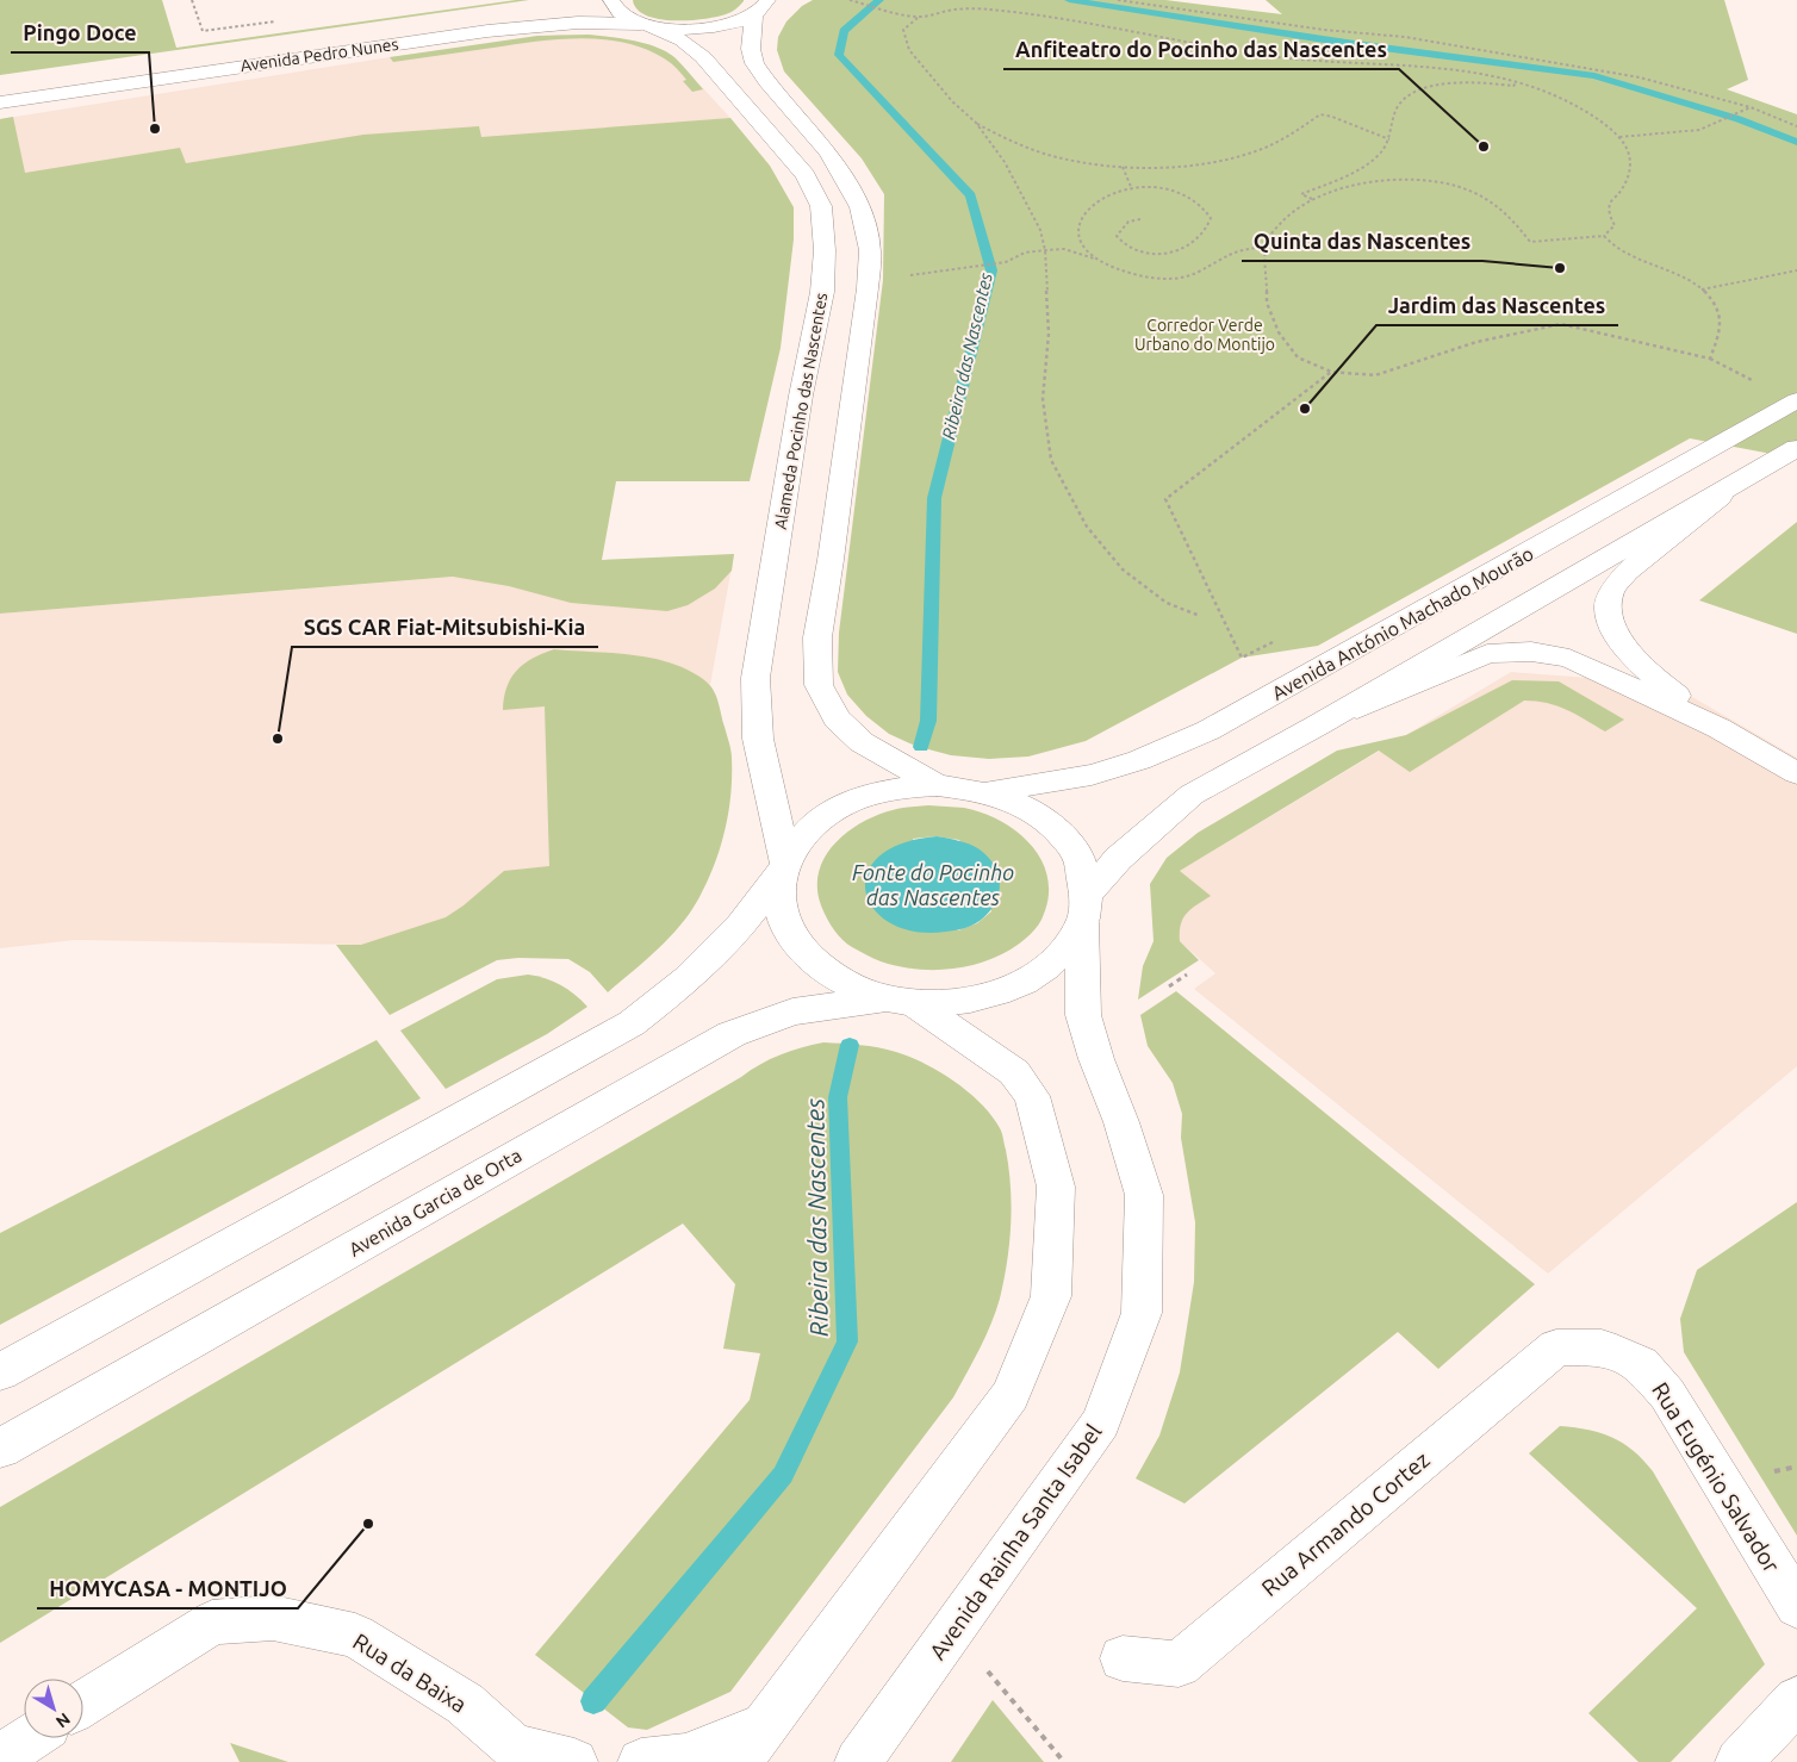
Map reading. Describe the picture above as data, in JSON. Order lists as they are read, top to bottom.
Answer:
{
  "streets": {
    "main road": [
      "Avenida Pedro Nunes",
      "Alameda Pocinho das Nascentes",
      "Avenida António Machado Mourão",
      "Avenida Garcia de Orta",
      "Rua Eugénio Salvador",
      "Rua Armando Cortez",
      "Avenida Rainha Santa Isabel",
      "Rua da Baixa"
    ]
  },
  "crossings": [
    ["Avenida Pedro Nunes", "Alameda Pocinho das Nascentes"],
    ["Alameda Pocinho das Nascentes", "Avenida Garcia de Orta"],
    ["Avenida António Machado Mourão", "Avenida Rainha Santa Isabel"],
    ["Avenida Garcia de Orta", "Avenida Rainha Santa Isabel"],
    ["Rua Eugénio Salvador", "Rua Armando Cortez"]
  ],
  "water": ["Ribeira das Nascentes", "Fonte do Pocinho das Nascentes"],
  "parks": ["Corredor Verde Urbano do Montijo"],
  "places": [
    "Pingo Doce",
    "Anfiteatro do Pocinho das Nascentes",
    "Quinta das Nascentes",
    "Jardim das Nascentes",
    "SGS CAR Fiat-Mitsubishi-Kia",
    "HOMYCASA - MONTIJO"
  ],
  "north": "bottom right"
}
